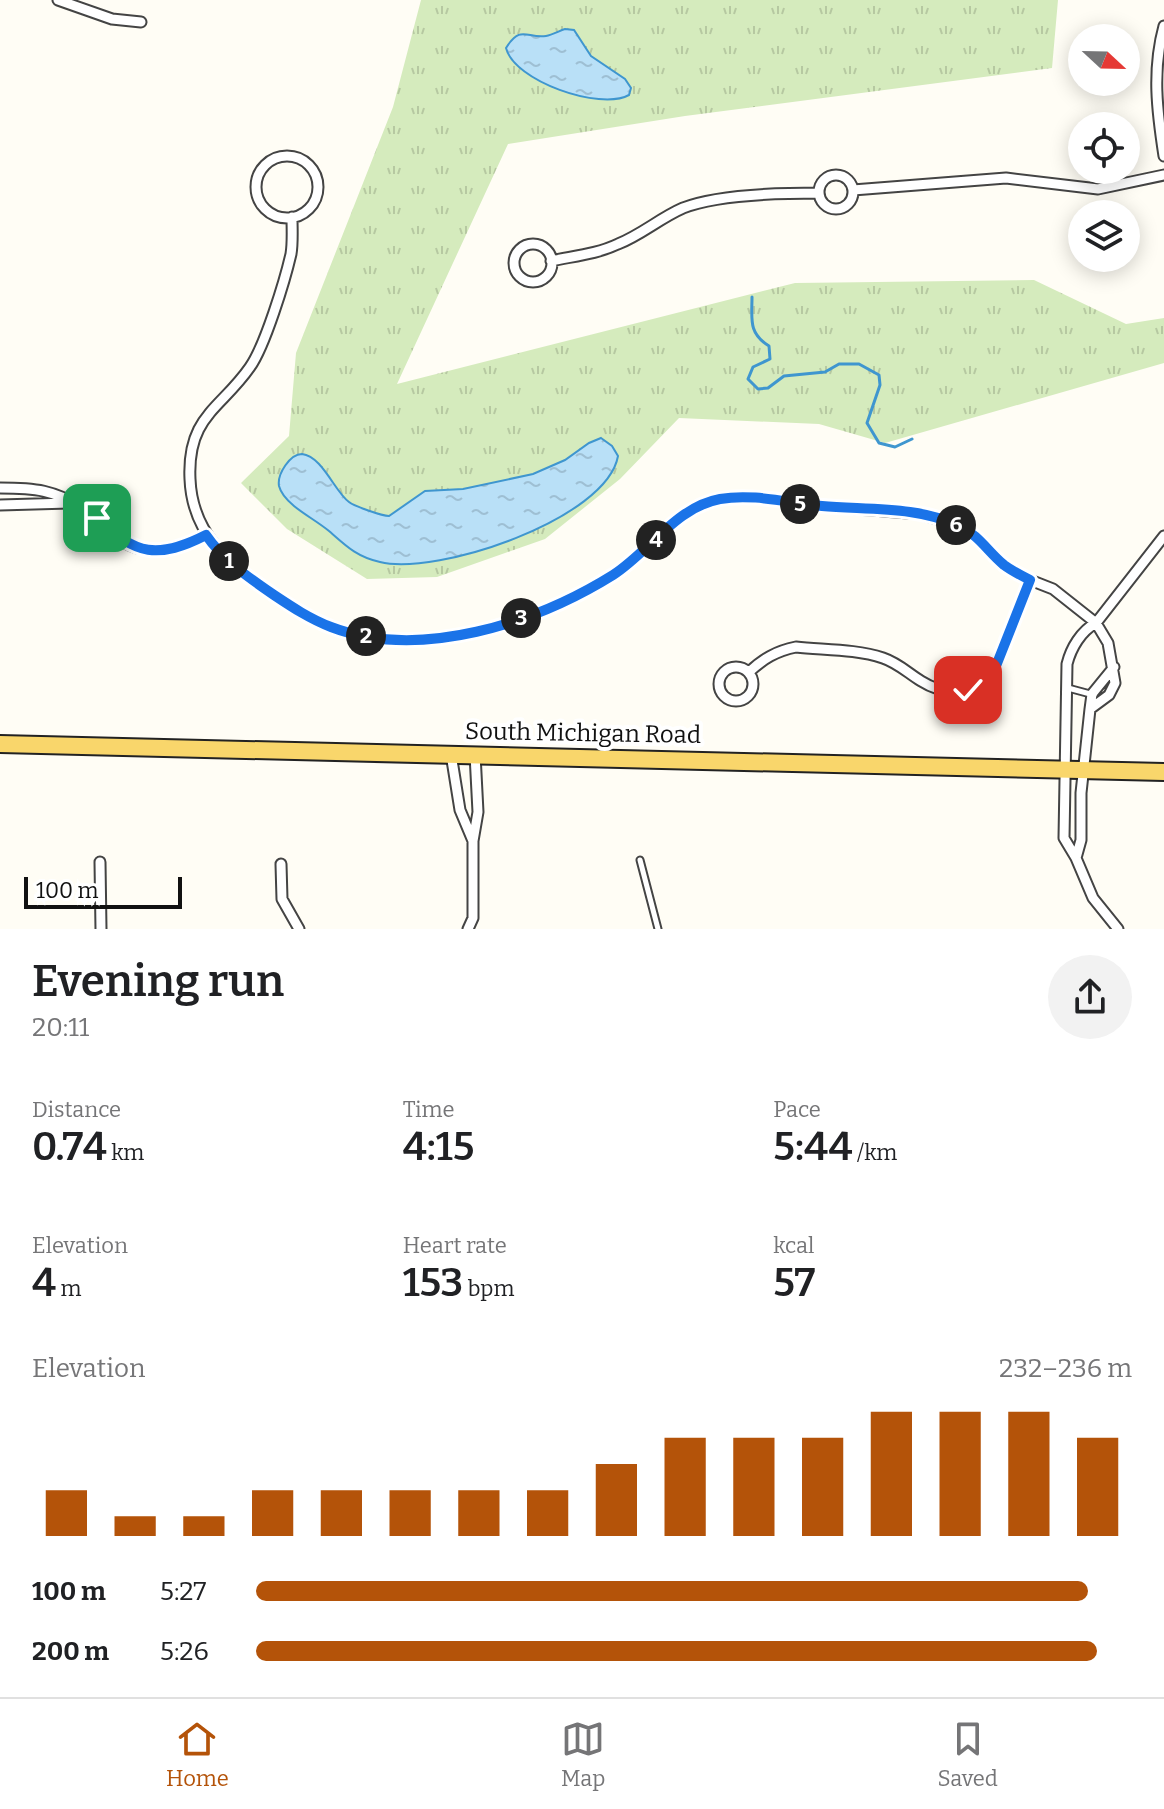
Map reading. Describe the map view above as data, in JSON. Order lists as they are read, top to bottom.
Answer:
{
  "streets": {
    "main road": ["South Michigan Road"]
  },
  "scale_bar": "100 m",
  "north": "right",
  "page": {
    "pins": [
      "5",
      "6",
      "4",
      "1",
      "3",
      "2"
    ],
    "scale": "100 m",
    "heading": ["Evening run", "20:11"],
    "stats": [
      ["Distance", "0.74 km"],
      ["Time", "4:15"],
      ["Pace", "5:44 /km"],
      ["Elevation", "4 m"],
      ["Heart rate", "153 bpm"],
      ["kcal", "57"]
    ],
    "chart": ["Elevation", "232–236 m"],
    "list": [
      {
        "name": "100 m",
        "note": "5:27"
      },
      {
        "name": "200 m",
        "note": "5:26"
      }
    ],
    "tabs": ["Home", "Map", "Saved"]
  }
}
